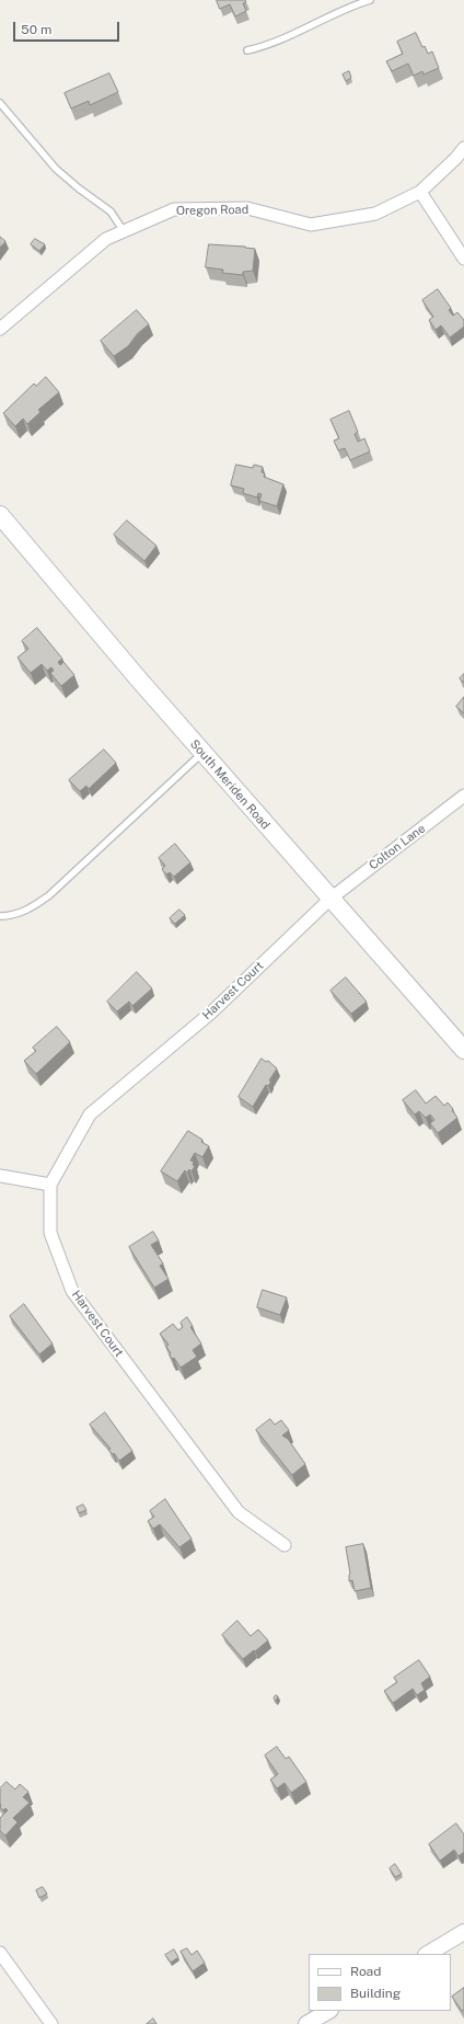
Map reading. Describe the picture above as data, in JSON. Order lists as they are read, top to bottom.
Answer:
{
  "streets": {
    "main road": ["South Meriden Road"],
    "street": ["Oregon Road", "Colton Lane", "Harvest Court"]
  },
  "crossings": [
    ["South Meriden Road", "Colton Lane"],
    ["South Meriden Road", "Harvest Court"],
    ["Colton Lane", "Harvest Court"]
  ],
  "legend": ["Road", "Building"],
  "scale_bar": "50 m"
}
